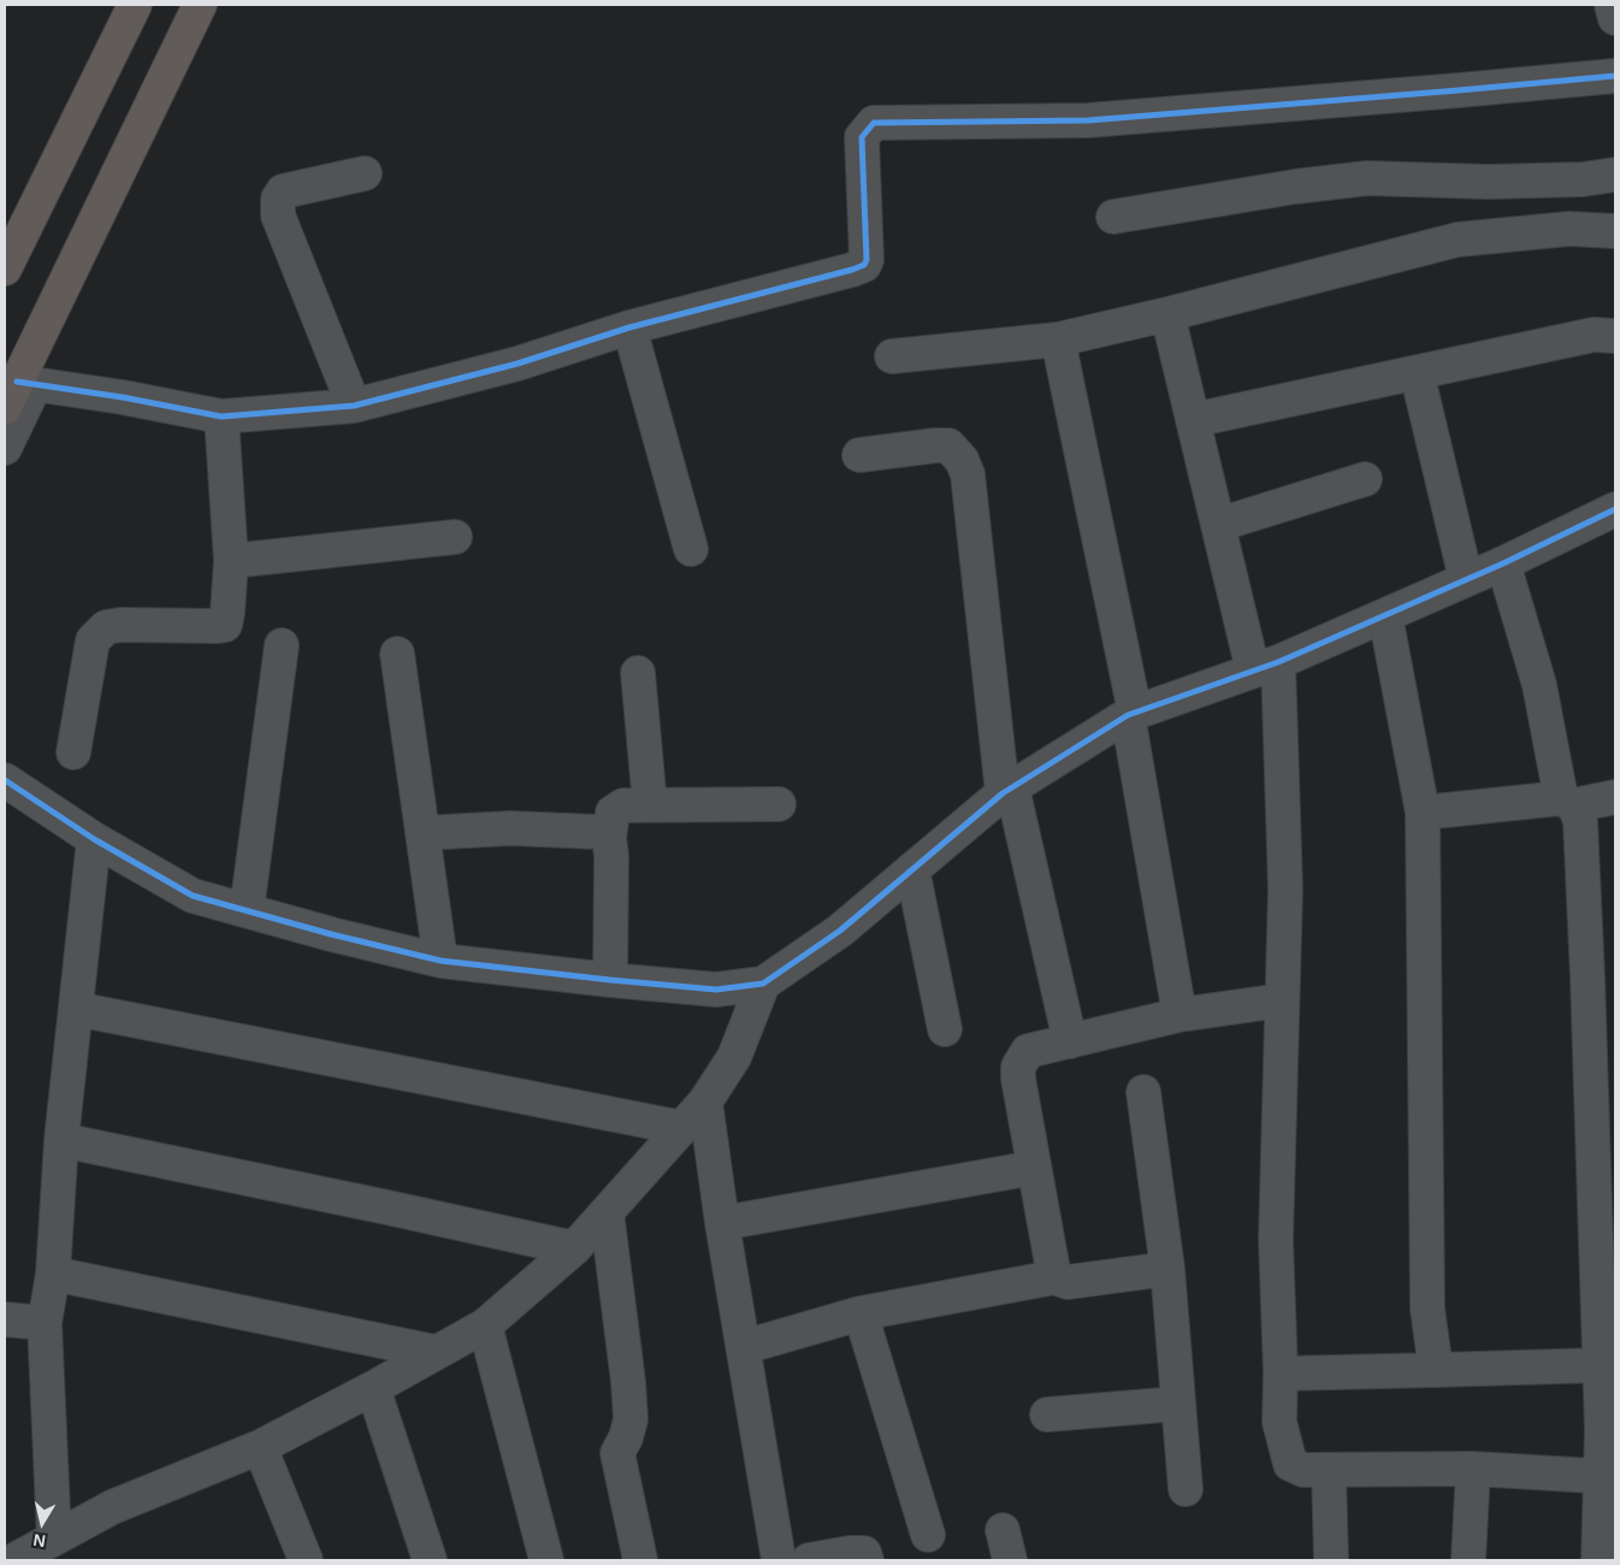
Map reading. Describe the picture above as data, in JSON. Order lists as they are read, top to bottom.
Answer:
{
  "north": "bottom"
}
